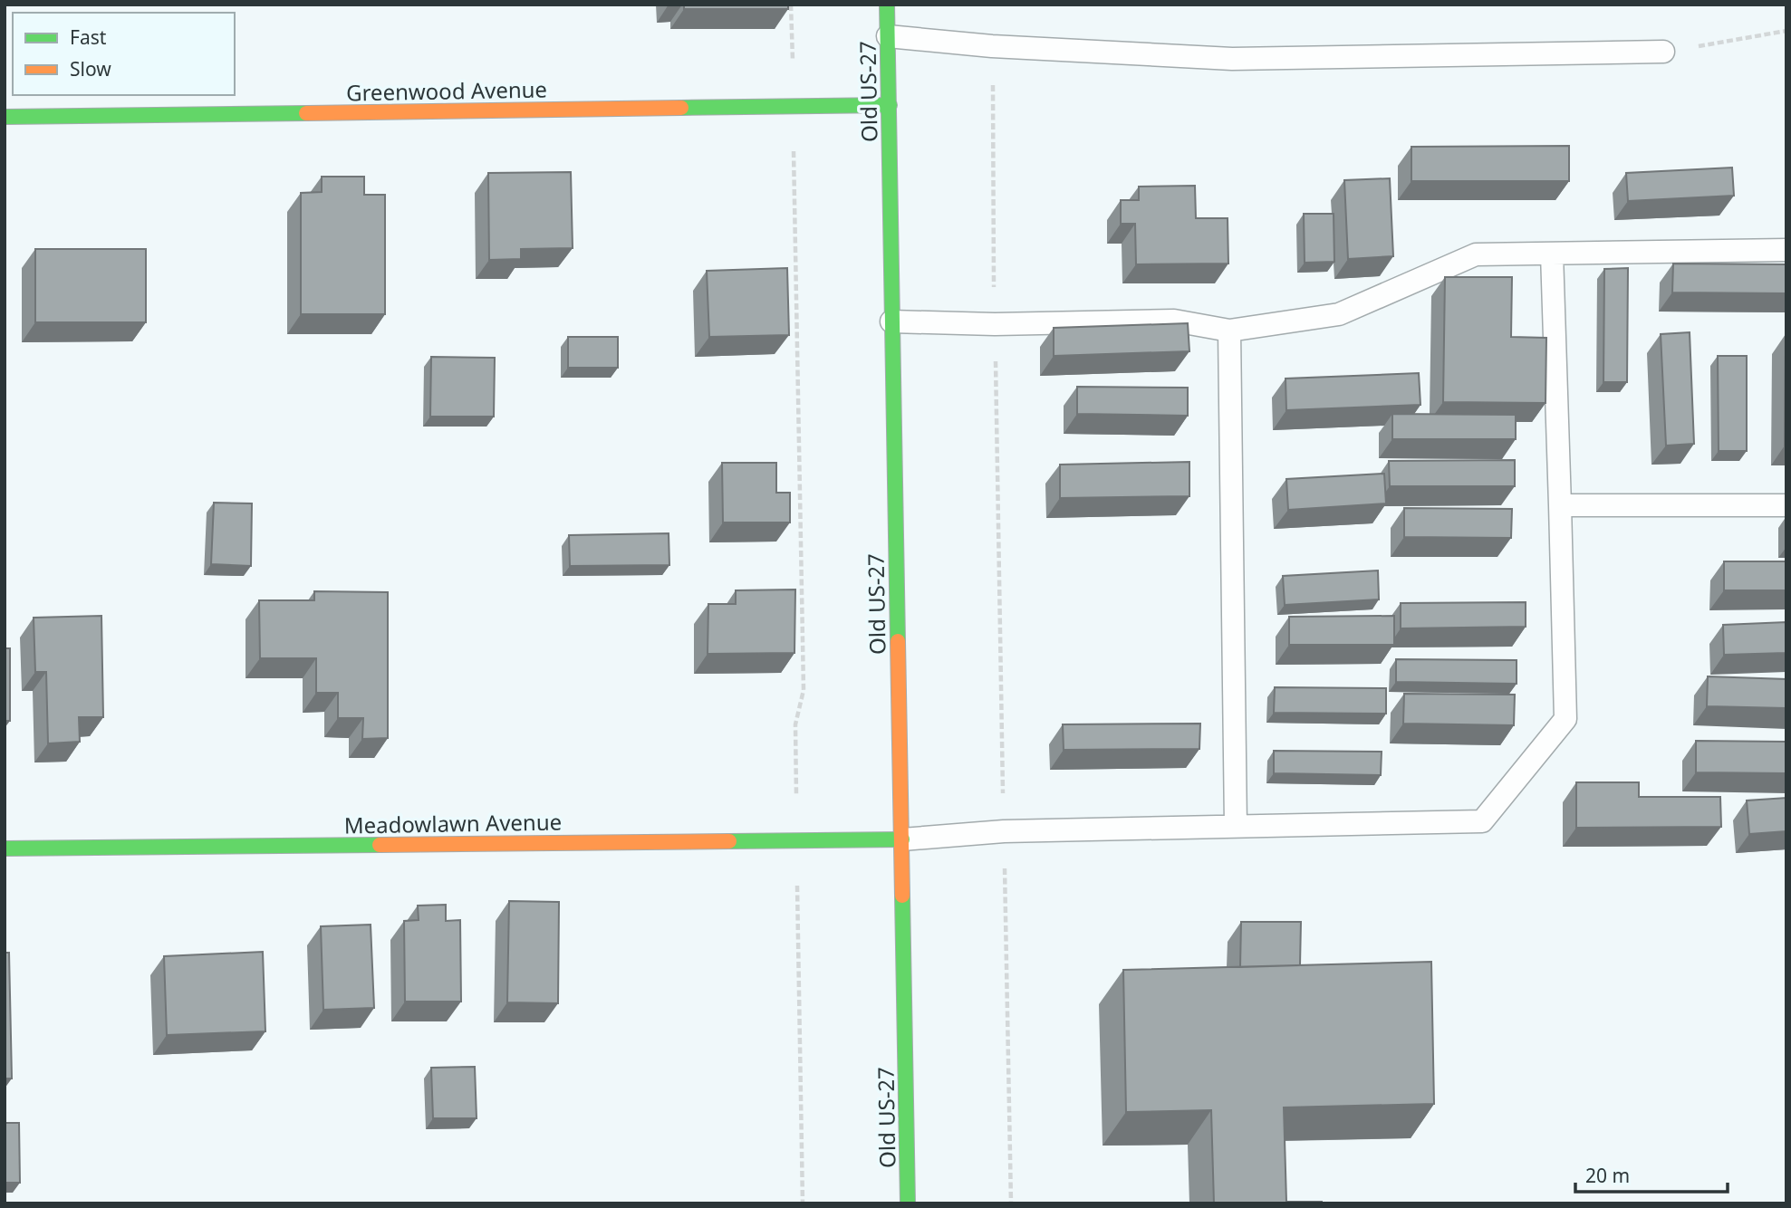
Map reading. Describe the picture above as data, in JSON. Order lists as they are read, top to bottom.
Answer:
{
  "streets": {
    "street": ["Greenwood Avenue", "Old US-27", "Meadowlawn Avenue"]
  },
  "crossings": [
    ["Greenwood Avenue", "Old US-27"],
    ["Old US-27", "Meadowlawn Avenue"]
  ],
  "legend": ["Fast", "Slow"],
  "scale_bar": "20 m"
}
